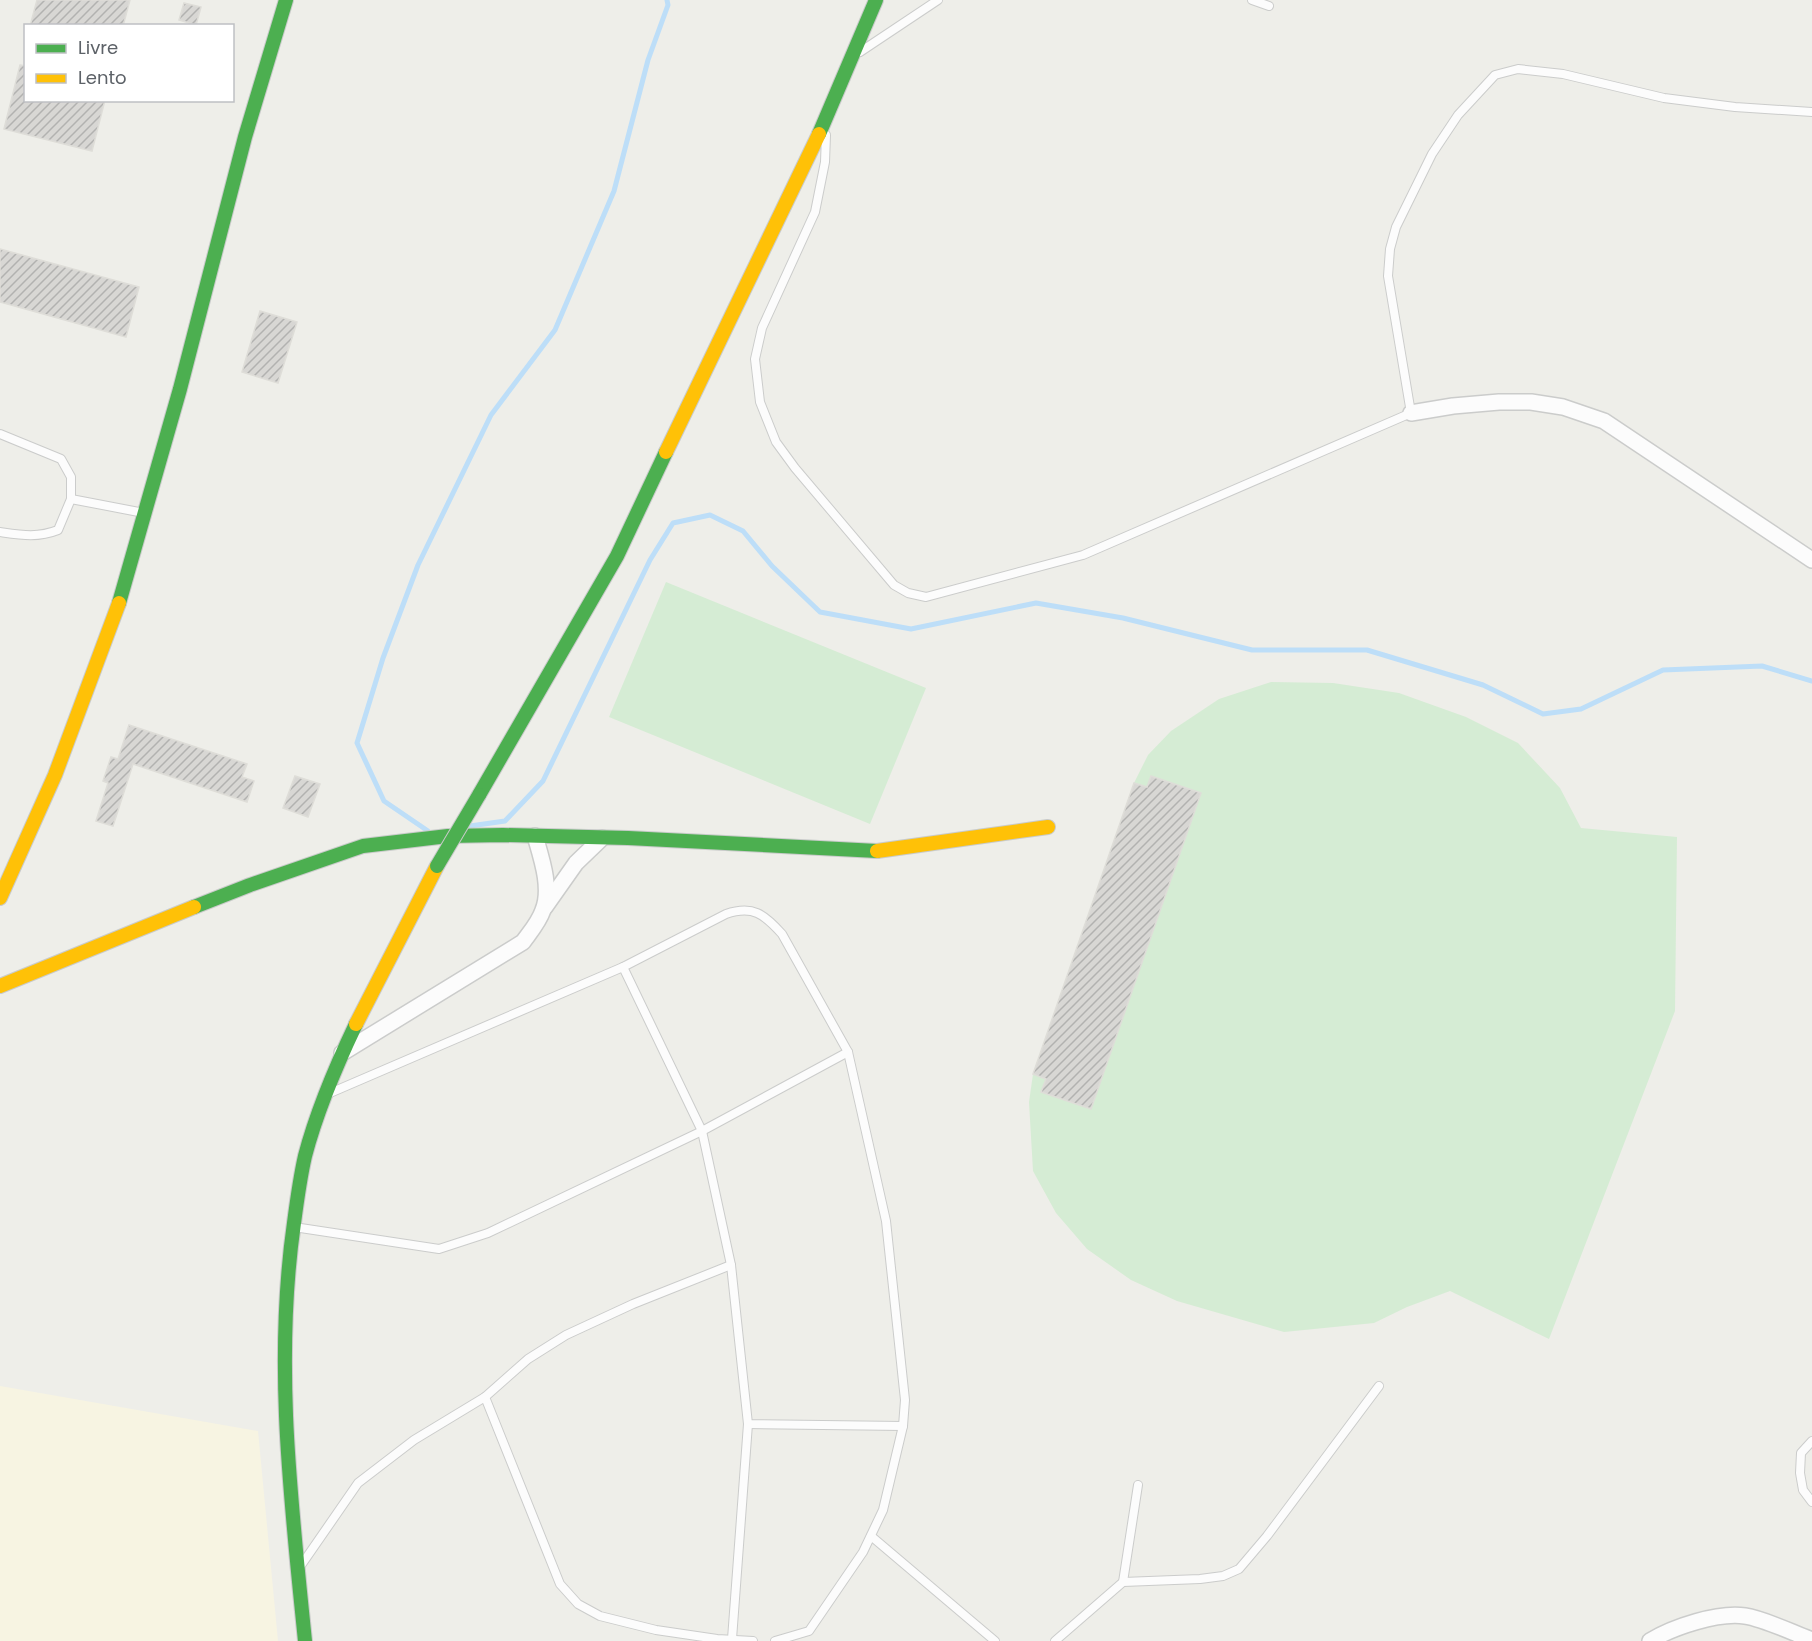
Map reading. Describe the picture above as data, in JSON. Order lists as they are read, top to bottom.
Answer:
{
  "legend": ["Livre", "Lento"]
}
